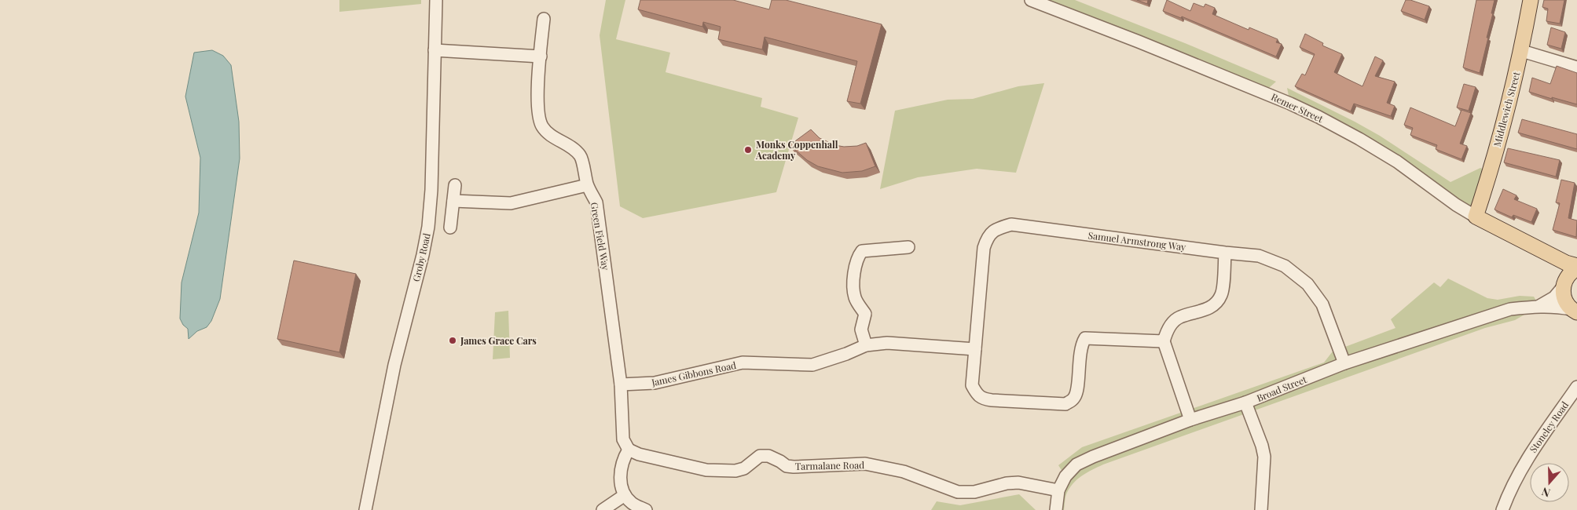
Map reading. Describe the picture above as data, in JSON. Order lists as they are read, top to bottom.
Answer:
{
  "streets": {
    "main road": ["Remer Street", "Middlewich Street"],
    "street": [
      "Green Field Way",
      "Samuel Armstrong Way",
      "Groby Road",
      "James Gibbons Road",
      "Broad Street",
      "Stoneley Road",
      "Tarmalane Road"
    ]
  },
  "crossings": [
    ["Remer Street", "Middlewich Street"],
    ["Remer Street", "Broad Street"],
    ["Green Field Way", "James Gibbons Road"],
    ["Green Field Way", "Tarmalane Road"],
    ["Samuel Armstrong Way", "James Gibbons Road"],
    ["Samuel Armstrong Way", "Broad Street"],
    ["Broad Street", "Tarmalane Road"]
  ],
  "places": ["Monks Coppenhall Academy", "James Grace Cars"],
  "north": "bottom"
}
